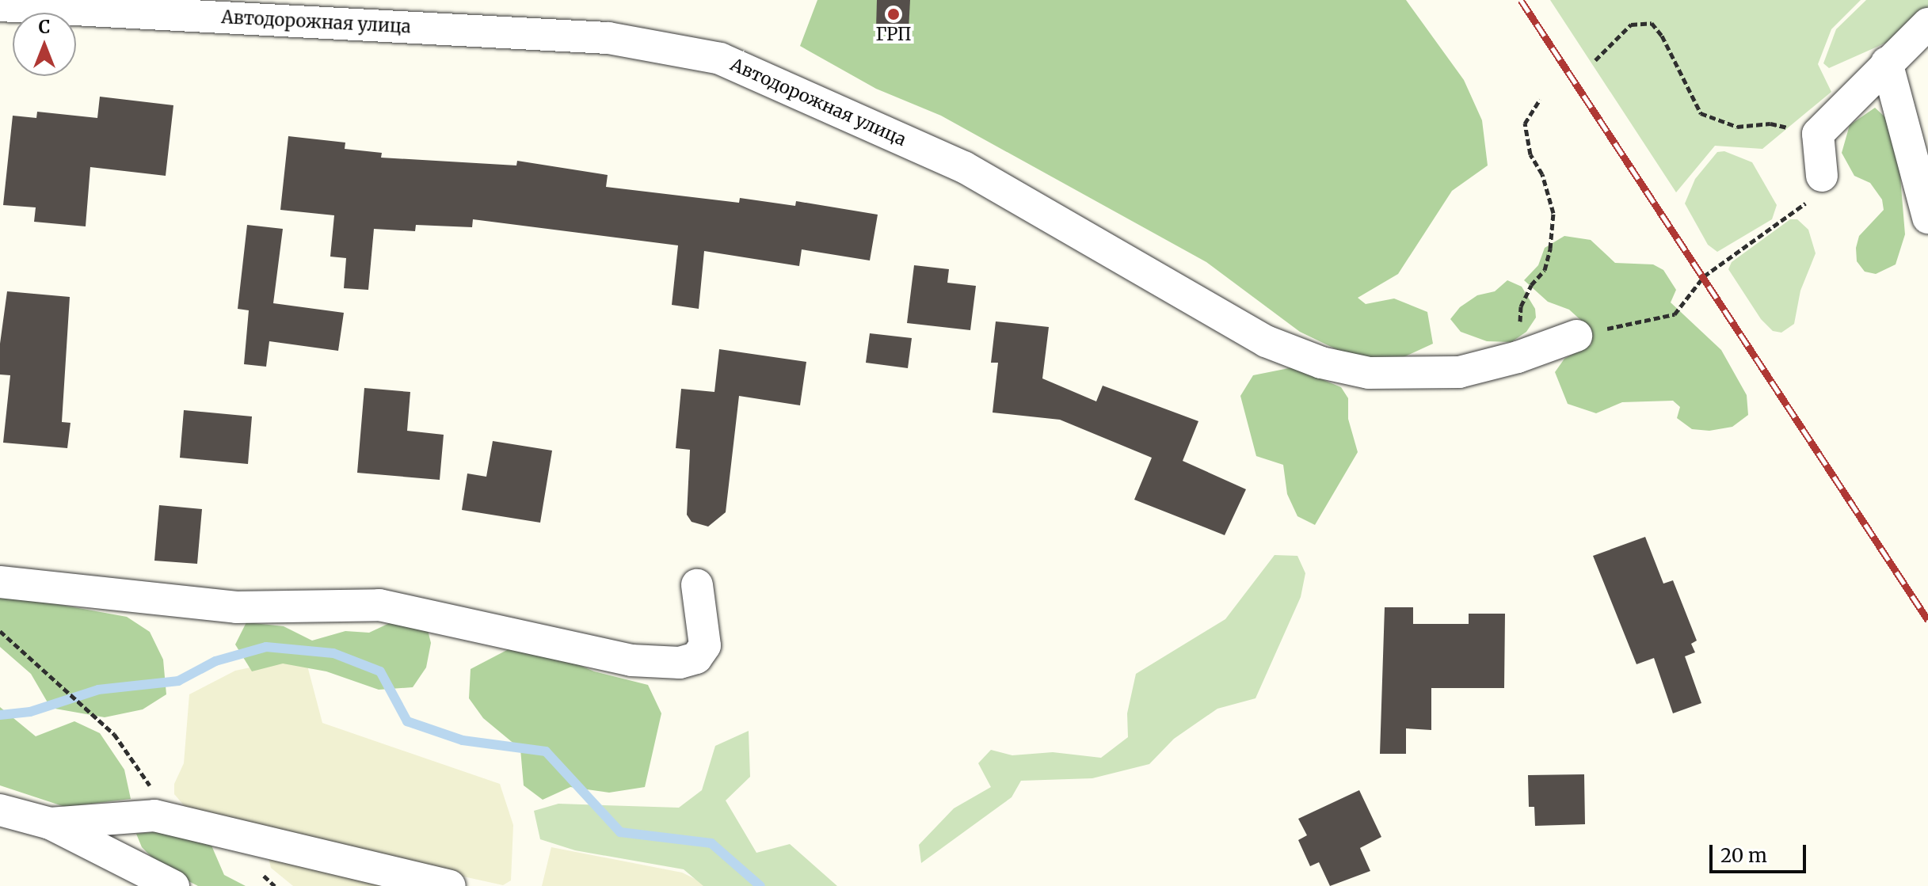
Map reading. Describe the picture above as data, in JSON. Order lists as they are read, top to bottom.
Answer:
{
  "streets": {
    "street": ["Автодорожная улица"]
  },
  "places": ["ГРП"],
  "scale_bar": "20 m",
  "north": "top"
}
